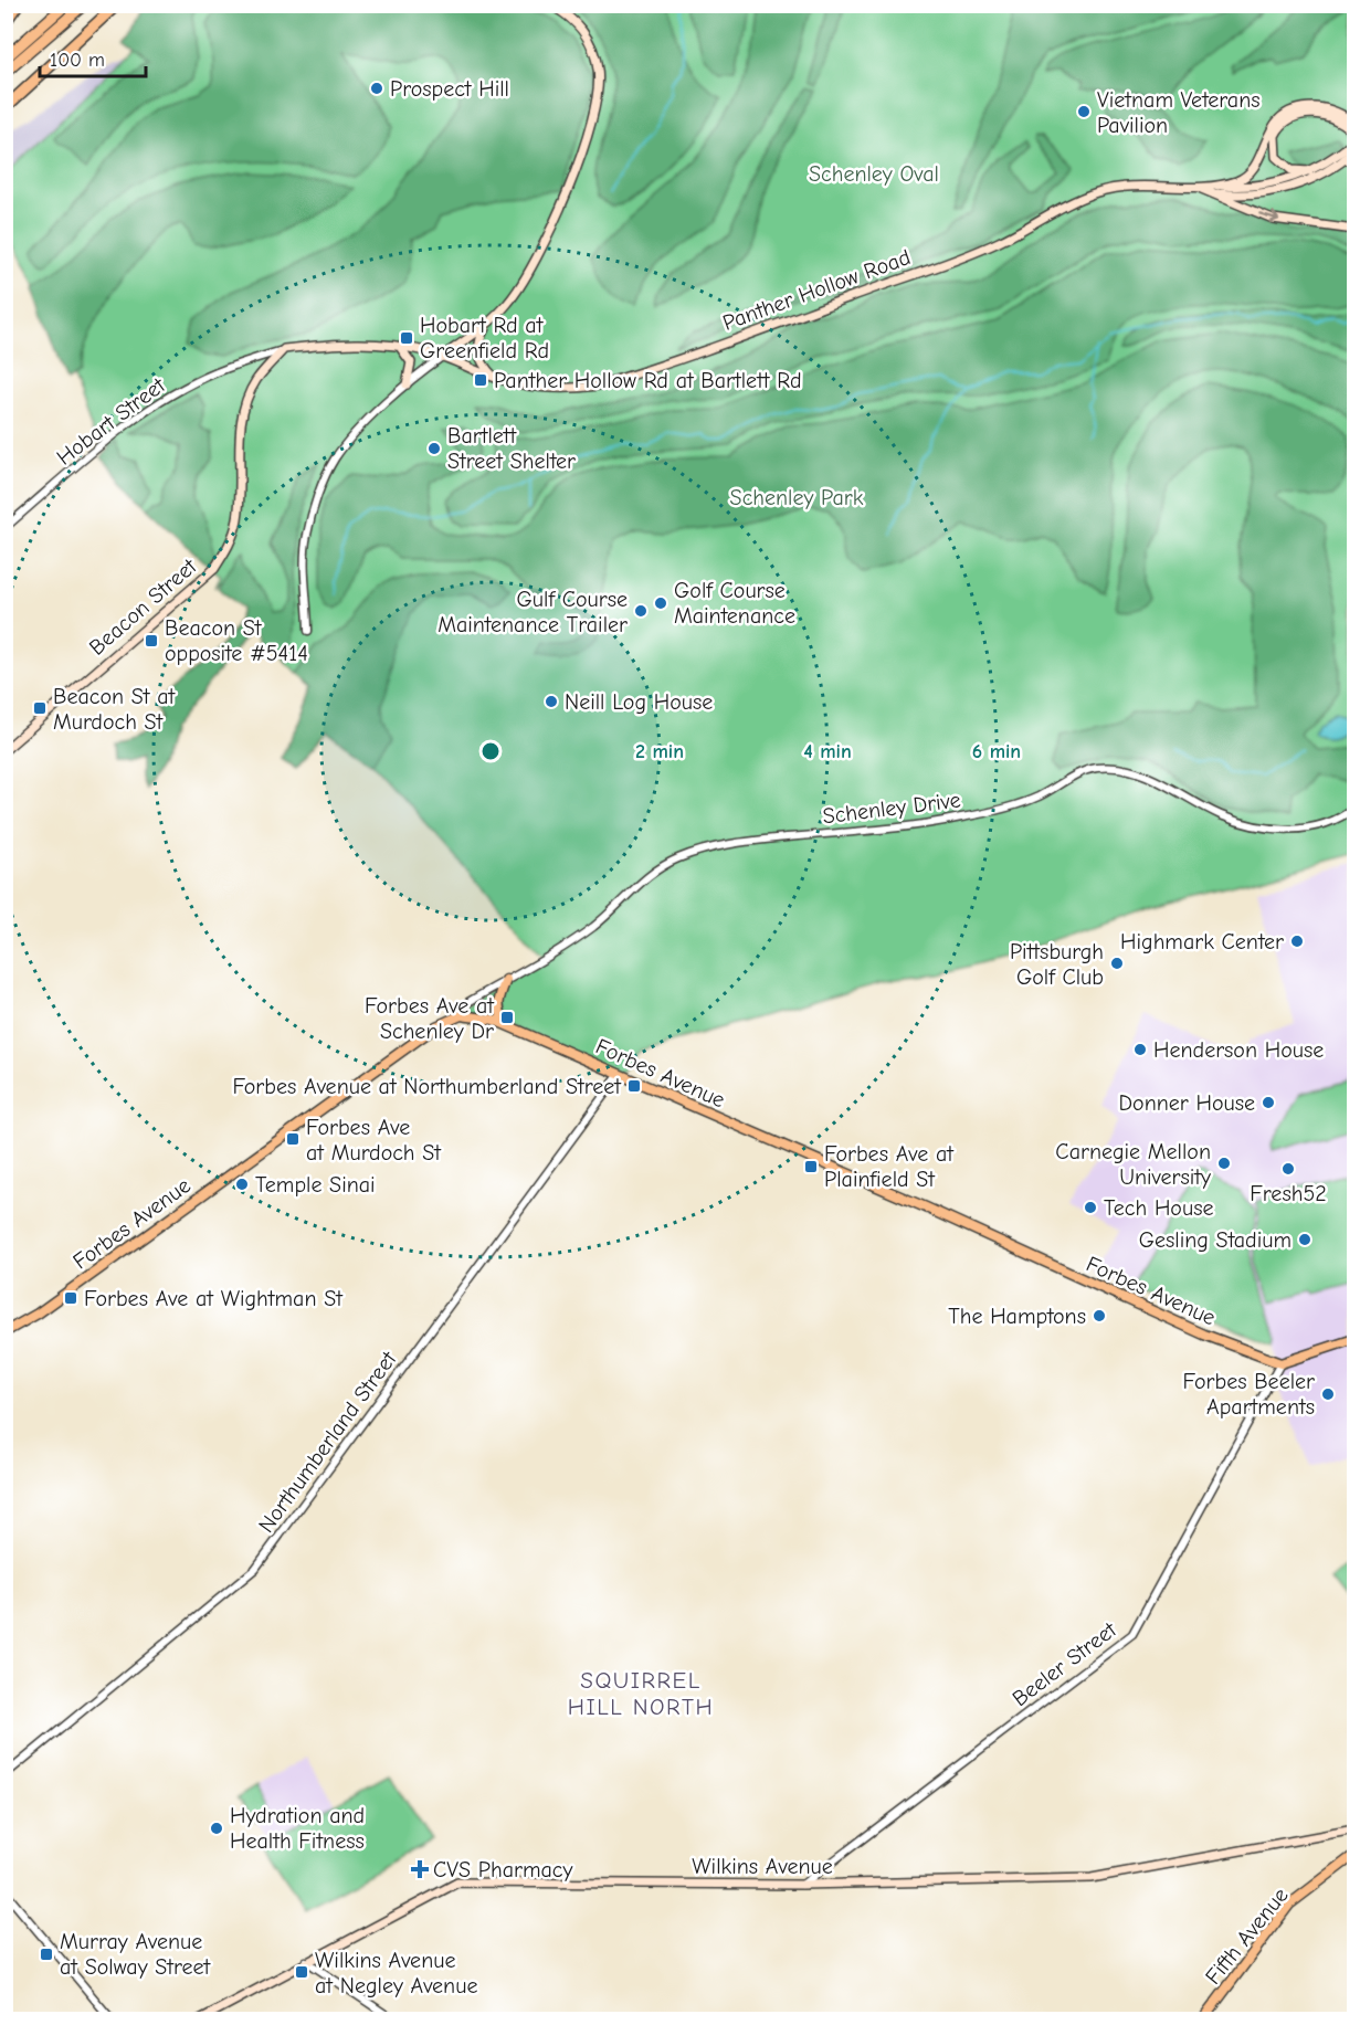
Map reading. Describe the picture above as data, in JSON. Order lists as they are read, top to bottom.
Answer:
{
  "streets": {
    "main road": [
      "Panther Hollow Road",
      "Hobart Street",
      "Beacon Street",
      "Forbes Avenue",
      "Wilkins Avenue",
      "Fifth Avenue"
    ],
    "street": ["Schenley Drive", "Northumberland Street", "Beeler Street"]
  },
  "crossings": [
    ["Panther Hollow Road", "Hobart Street"],
    ["Hobart Street", "Beacon Street"],
    ["Schenley Drive", "Forbes Avenue"],
    ["Forbes Avenue", "Northumberland Street"],
    ["Forbes Avenue", "Beeler Street"],
    ["Beeler Street", "Wilkins Avenue"]
  ],
  "districts": ["SQUIRREL HILL NORTH"],
  "parks": ["Schenley Oval", "Schenley Park"],
  "places": {
    "other": [
      "Prospect Hill",
      "Vietnam Veterans Pavilion",
      "Bartlett Street Shelter",
      "Golf Course Maintenance",
      "Gulf Course Maintenance Trailer",
      "Neill Log House",
      "Highmark Center",
      "Pittsburgh Golf Club",
      "Henderson House",
      "Donner House",
      "Carnegie Mellon University",
      "Fresh52",
      "Temple Sinai",
      "Tech House",
      "Gesling Stadium",
      "The Hamptons",
      "Forbes Beeler Apartments",
      "Hydration and Health Fitness"
    ],
    "transit": [
      "Hobart Rd at Greenfield Rd",
      "Panther Hollow Rd at Bartlett Rd",
      "Beacon St opposite #5414",
      "Beacon St at Murdoch St",
      "Forbes Ave at Schenley Dr",
      "Forbes Avenue at Northumberland Street",
      "Forbes Ave at Murdoch St",
      "Forbes Ave at Plainfield St",
      "Forbes Ave at Wightman St",
      "Murray Avenue at Solway Street",
      "Wilkins Avenue at Negley Avenue"
    ],
    "health": ["CVS Pharmacy"]
  },
  "scale_bar": "100 m",
  "rings": ["2 min", "4 min", "6 min"]
}
